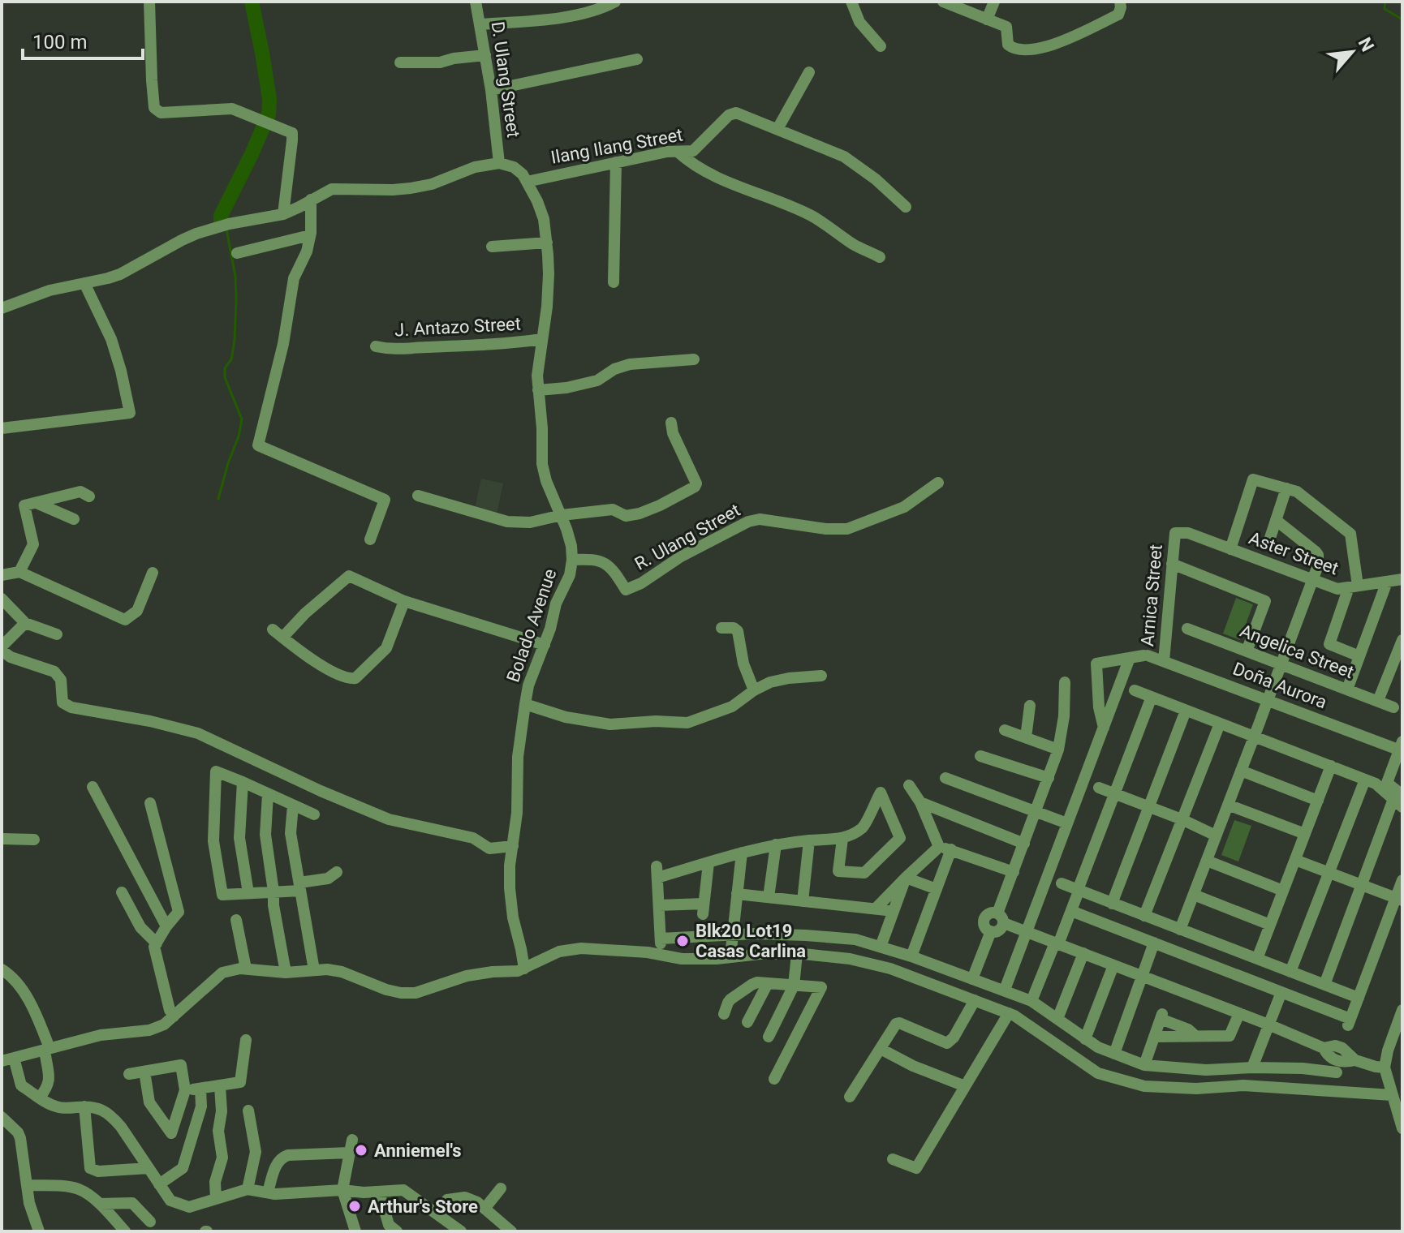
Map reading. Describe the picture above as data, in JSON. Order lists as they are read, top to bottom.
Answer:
{
  "streets": {
    "street": [
      "D. Ulang Street",
      "Ilang Ilang Street",
      "J. Antazo Street",
      "R. Ulang Street",
      "Aster Street",
      "Arnica Street",
      "Bolado Avenue",
      "Angelica Street",
      "Doña Aurora"
    ]
  },
  "crossings": [
    ["D. Ulang Street", "Bolado Avenue"],
    ["Ilang Ilang Street", "Bolado Avenue"],
    ["J. Antazo Street", "Bolado Avenue"],
    ["R. Ulang Street", "Bolado Avenue"],
    ["Aster Street", "Arnica Street"],
    ["Arnica Street", "Doña Aurora"]
  ],
  "places": ["Blk20 Lot19 Casas Carlina", "Anniemel's", "Arthur's Store"],
  "scale_bar": "100 m",
  "north": "top right"
}
